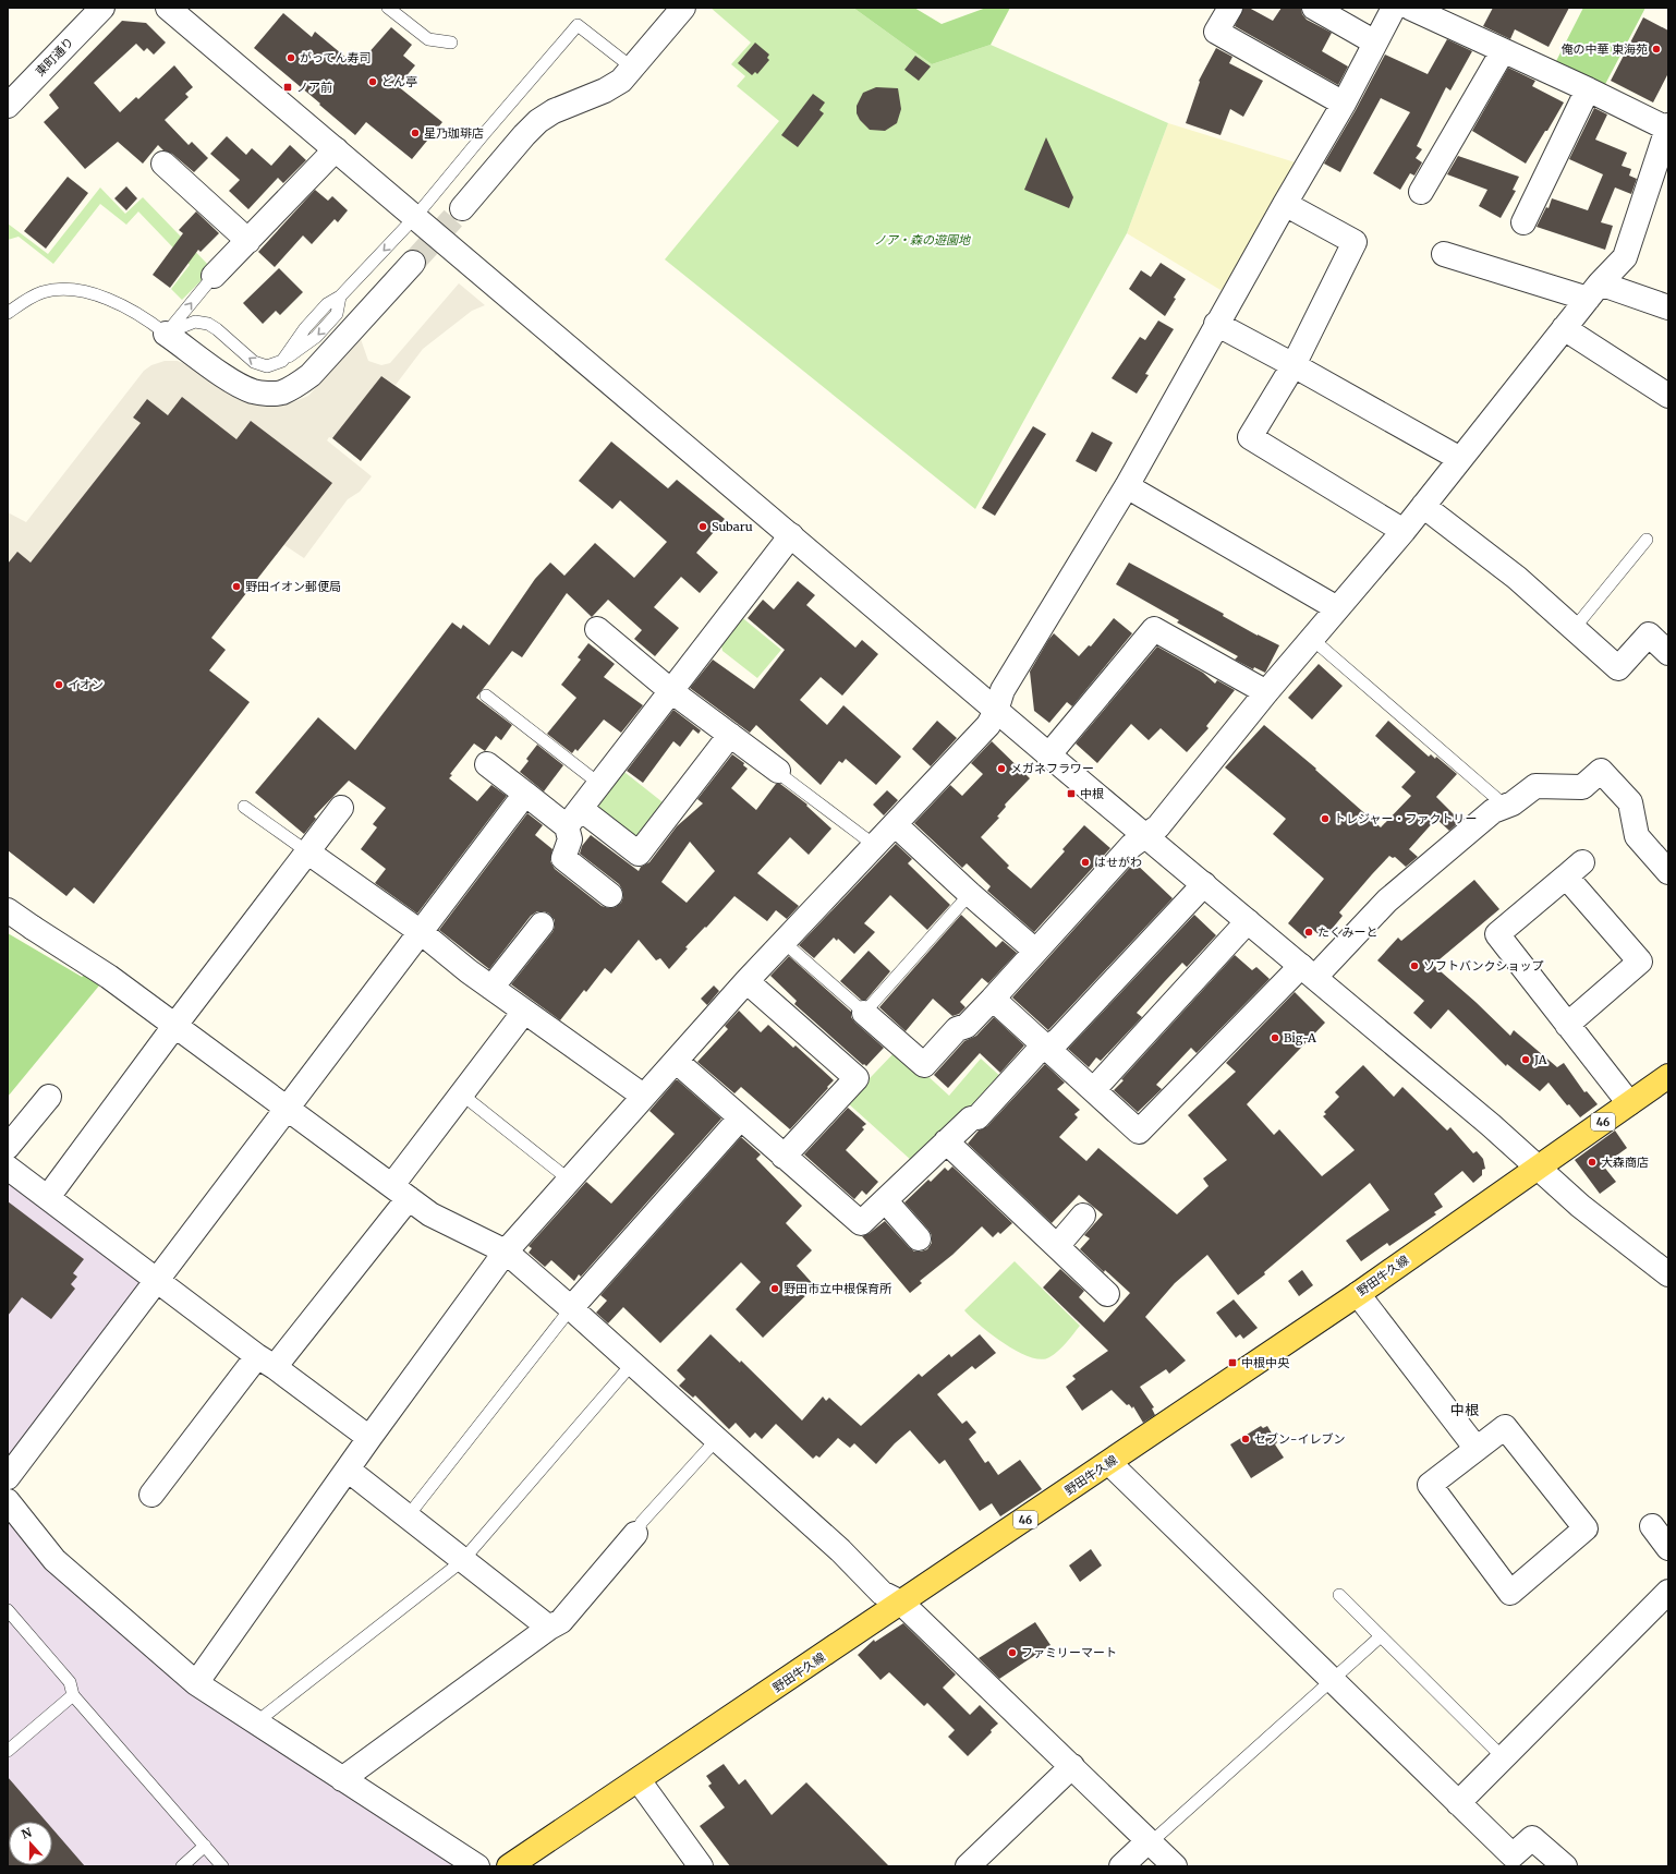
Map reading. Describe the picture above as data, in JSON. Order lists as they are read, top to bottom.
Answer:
{
  "streets": {
    "main road": ["46", "野田牛久線"],
    "street": ["東町通り"]
  },
  "districts": ["中根"],
  "parks": ["ノア・森の遊園地"],
  "places": {
    "other": [
      "俺の中華 東海苑",
      "がってん寿司",
      "どん亭",
      "星乃珈琲店",
      "Subaru",
      "野田イオン郵便局",
      "イオン",
      "メガネフラワー",
      "トレジャー・ファクトリー",
      "はせがわ",
      "たくみーと",
      "ソフトバンクショップ",
      "Big-A",
      "JA",
      "大森商店",
      "野田市立中根保育所",
      "セブン-イレブン",
      "ファミリーマート"
    ],
    "transit": ["ノア前", "中根", "中根中央"]
  },
  "north": "top"
}
